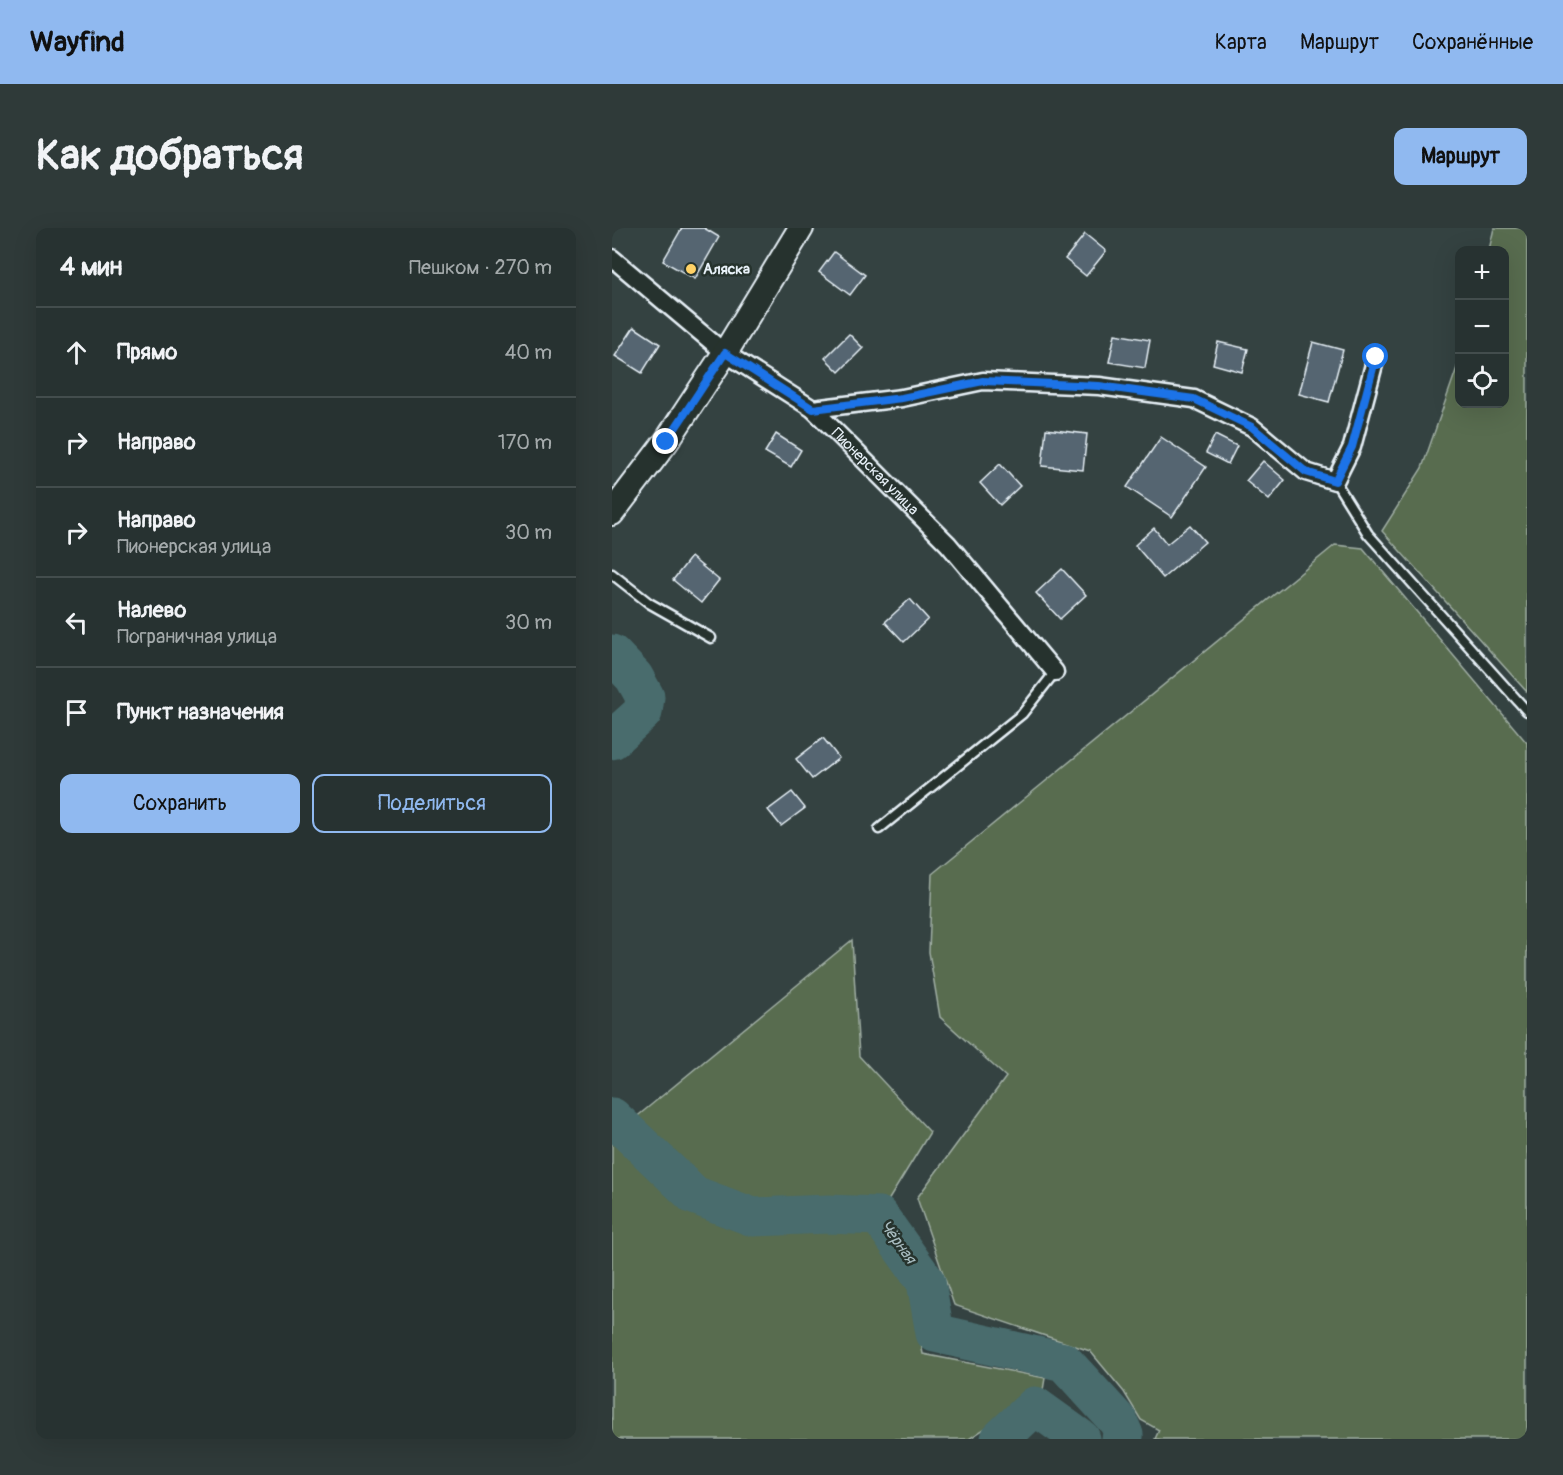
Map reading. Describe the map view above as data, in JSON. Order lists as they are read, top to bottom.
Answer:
{
  "streets": {
    "street": ["Пионерская улица"]
  },
  "water": ["Чёрная"],
  "places": ["Аляска"],
  "page": {
    "header": "Wayfind",
    "nav": ["Карта", "Маршрут", "Сохранённые"],
    "buttons": [
      "Маршрут",
      ["Сохранить", "Поделиться"]
    ],
    "title": "Как добраться",
    "heading": ["4 мин", "Пешком · 270 m"],
    "map_buttons": ["+", "−"],
    "list": [
      ["Прямо", "40 m"],
      ["Направо", "170 m"],
      ["Направо", "Пионерская улица", "30 m"],
      ["Налево", "Пограничная улица", "30 m"],
      "Пункт назначения"
    ]
  }
}
